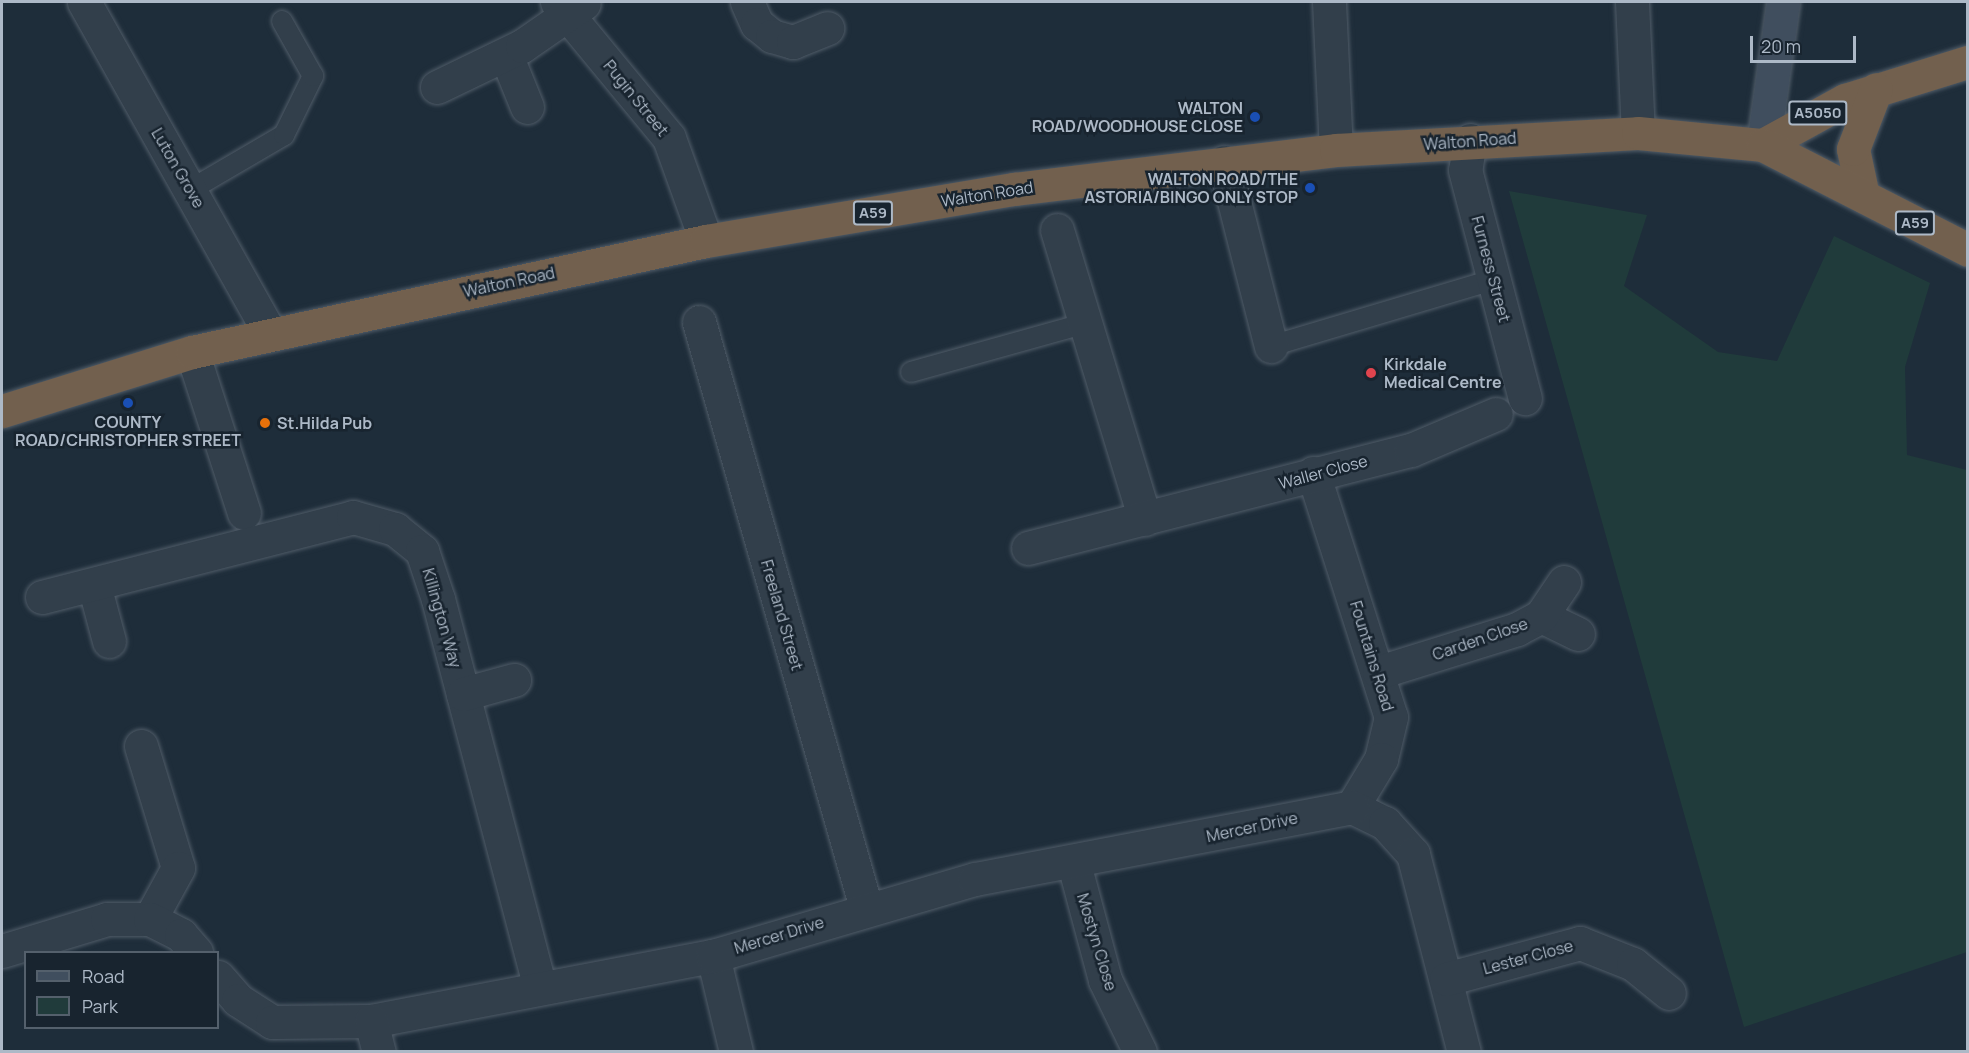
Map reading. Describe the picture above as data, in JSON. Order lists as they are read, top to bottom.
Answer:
{
  "streets": {
    "highway": ["A5050", "Walton Road", "A59"],
    "street": [
      "Pugin Street",
      "Luton Grove",
      "Furness Street",
      "Waller Close",
      "Freeland Street",
      "Killington Way",
      "Carden Close",
      "Fountains Road",
      "Mercer Drive",
      "Mostyn Close",
      "Lester Close"
    ]
  },
  "crossings": [
    ["Pugin Street", "Walton Road"],
    ["A5050", "Walton Road"],
    ["Walton Road", "Luton Grove"],
    ["Walton Road", "Furness Street"],
    ["Waller Close", "Fountains Road"],
    ["Freeland Street", "Mercer Drive"],
    ["Killington Way", "Mercer Drive"],
    ["Carden Close", "Fountains Road"],
    ["Fountains Road", "Mercer Drive"],
    ["Mercer Drive", "Mostyn Close"]
  ],
  "places": [
    "WALTON ROAD/WOODHOUSE CLOSE",
    "WALTON ROAD/THE ASTORIA/BINGO ONLY STOP",
    "Kirkdale Medical Centre",
    "COUNTY ROAD/CHRISTOPHER STREET",
    "St.Hilda Pub"
  ],
  "legend": ["Road", "Park"],
  "scale_bar": "20 m"
}
